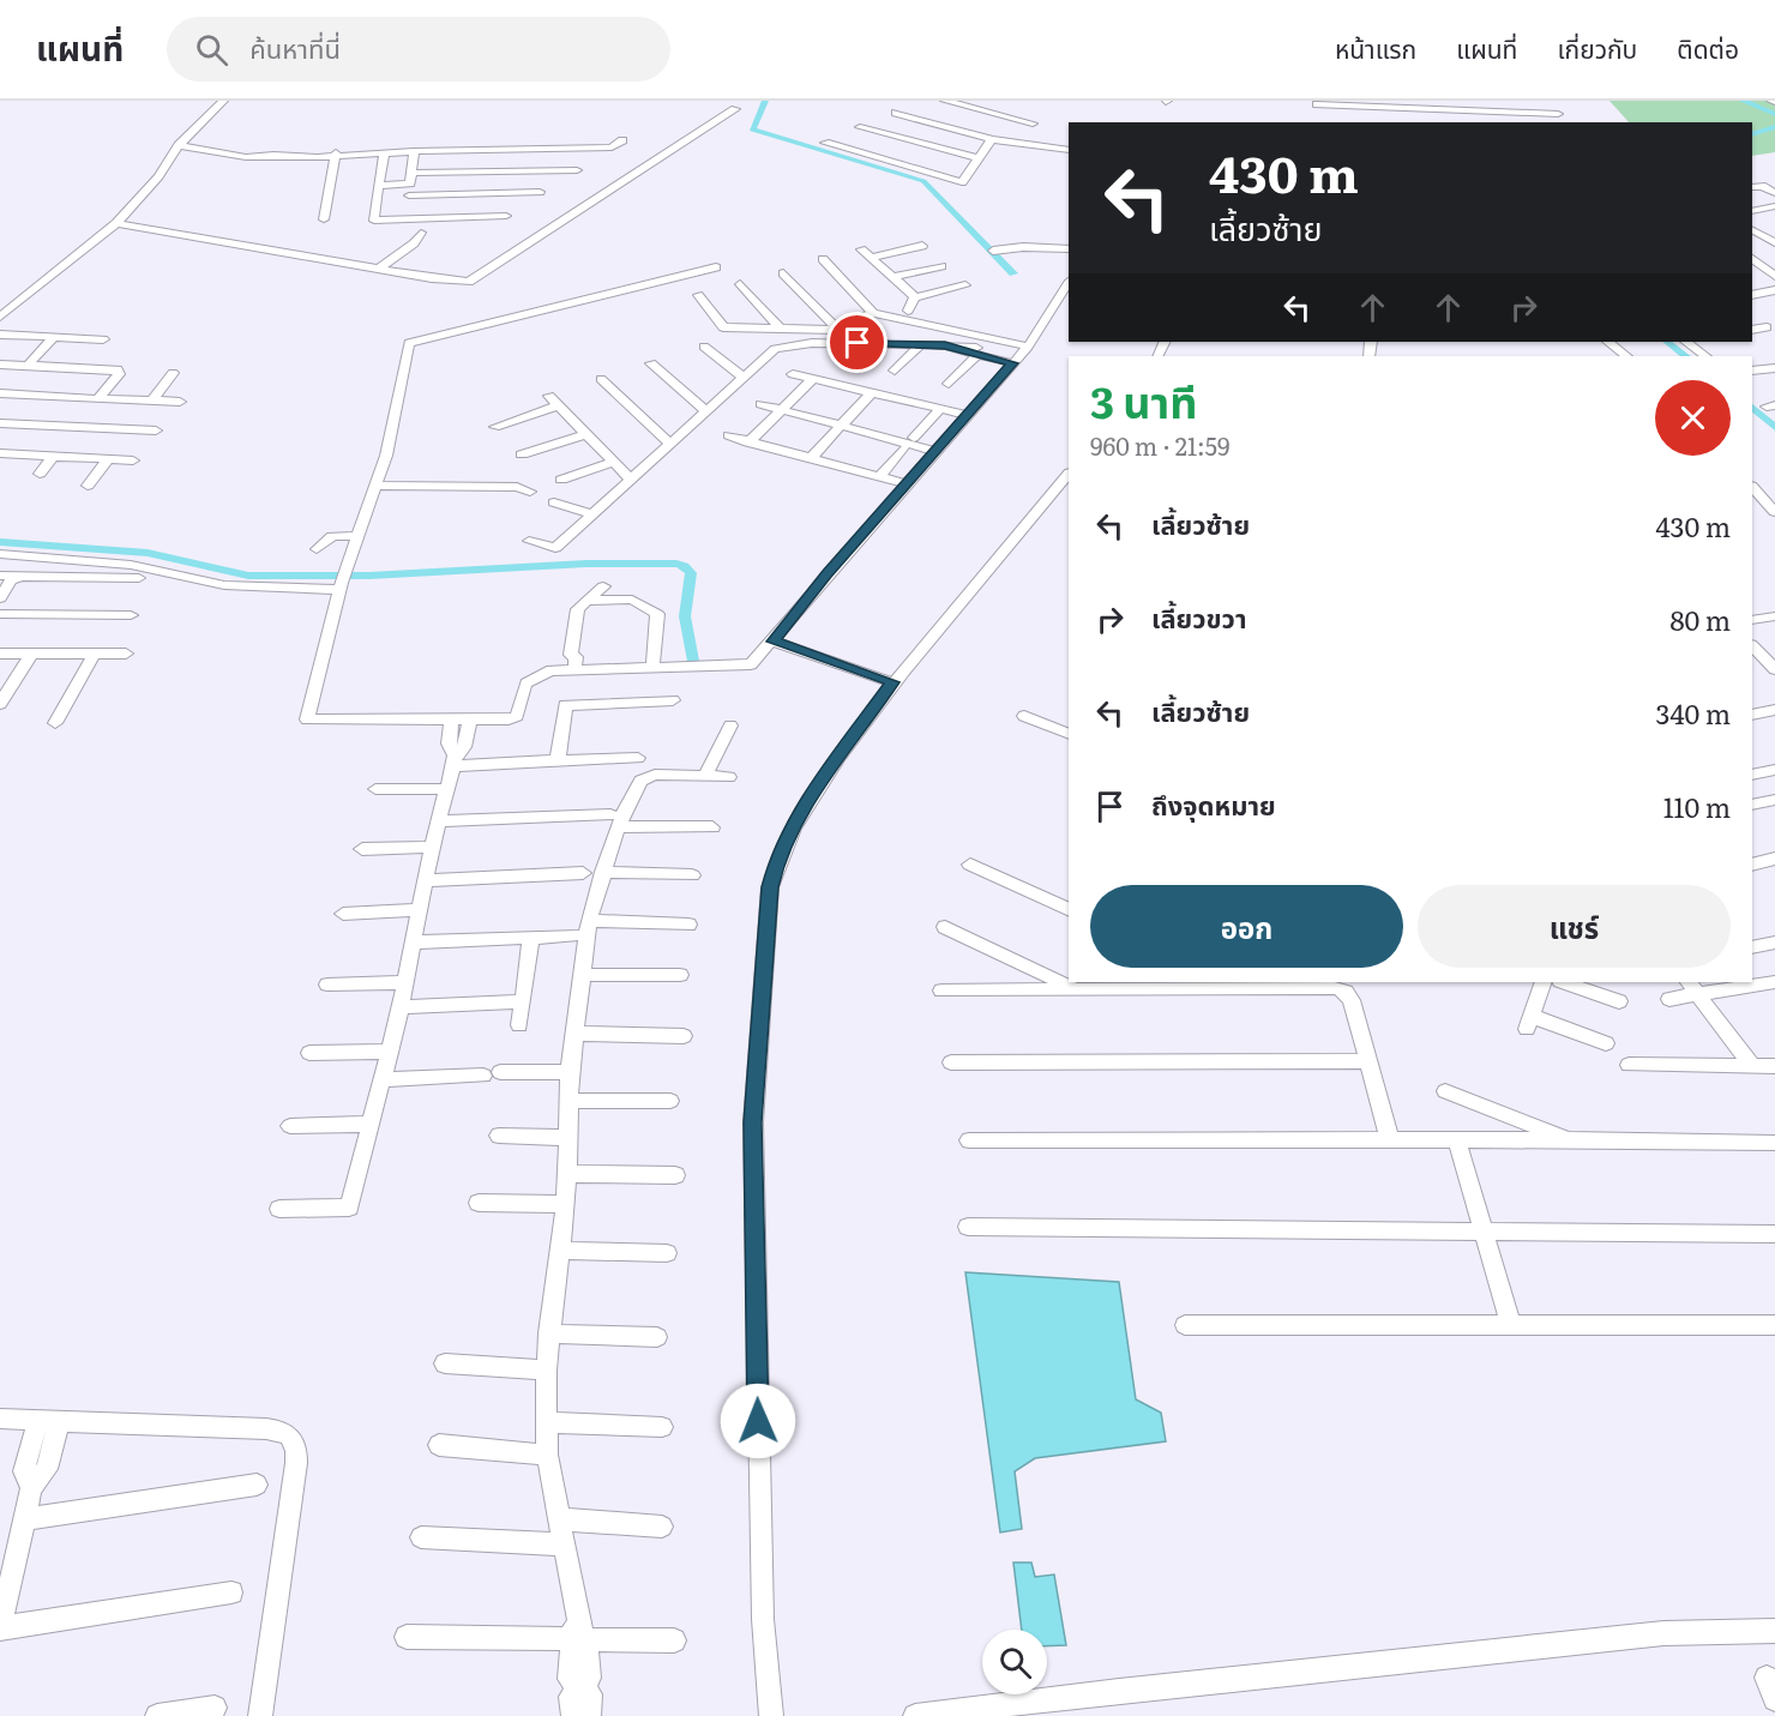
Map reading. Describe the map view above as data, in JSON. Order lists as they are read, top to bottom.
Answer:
{
  "page": {
    "header": "แผนที่",
    "search": "ค้นหาที่นี่",
    "nav": [
      "หน้าแรก",
      "แผนที่",
      "เกี่ยวกับ",
      "ติดต่อ"
    ],
    "turn": ["430 m", "เลี้ยวซ้าย"],
    "heading": ["3 นาที", "960 m · 21:59"],
    "list": [
      {
        "name": "เลี้ยวซ้าย",
        "value": "430 m"
      },
      {
        "name": "เลี้ยวขวา",
        "value": "80 m"
      },
      {
        "name": "เลี้ยวซ้าย",
        "value": "340 m"
      },
      {
        "name": "ถึงจุดหมาย",
        "value": "110 m"
      }
    ],
    "buttons": ["ออก", "แชร์"]
  }
}
